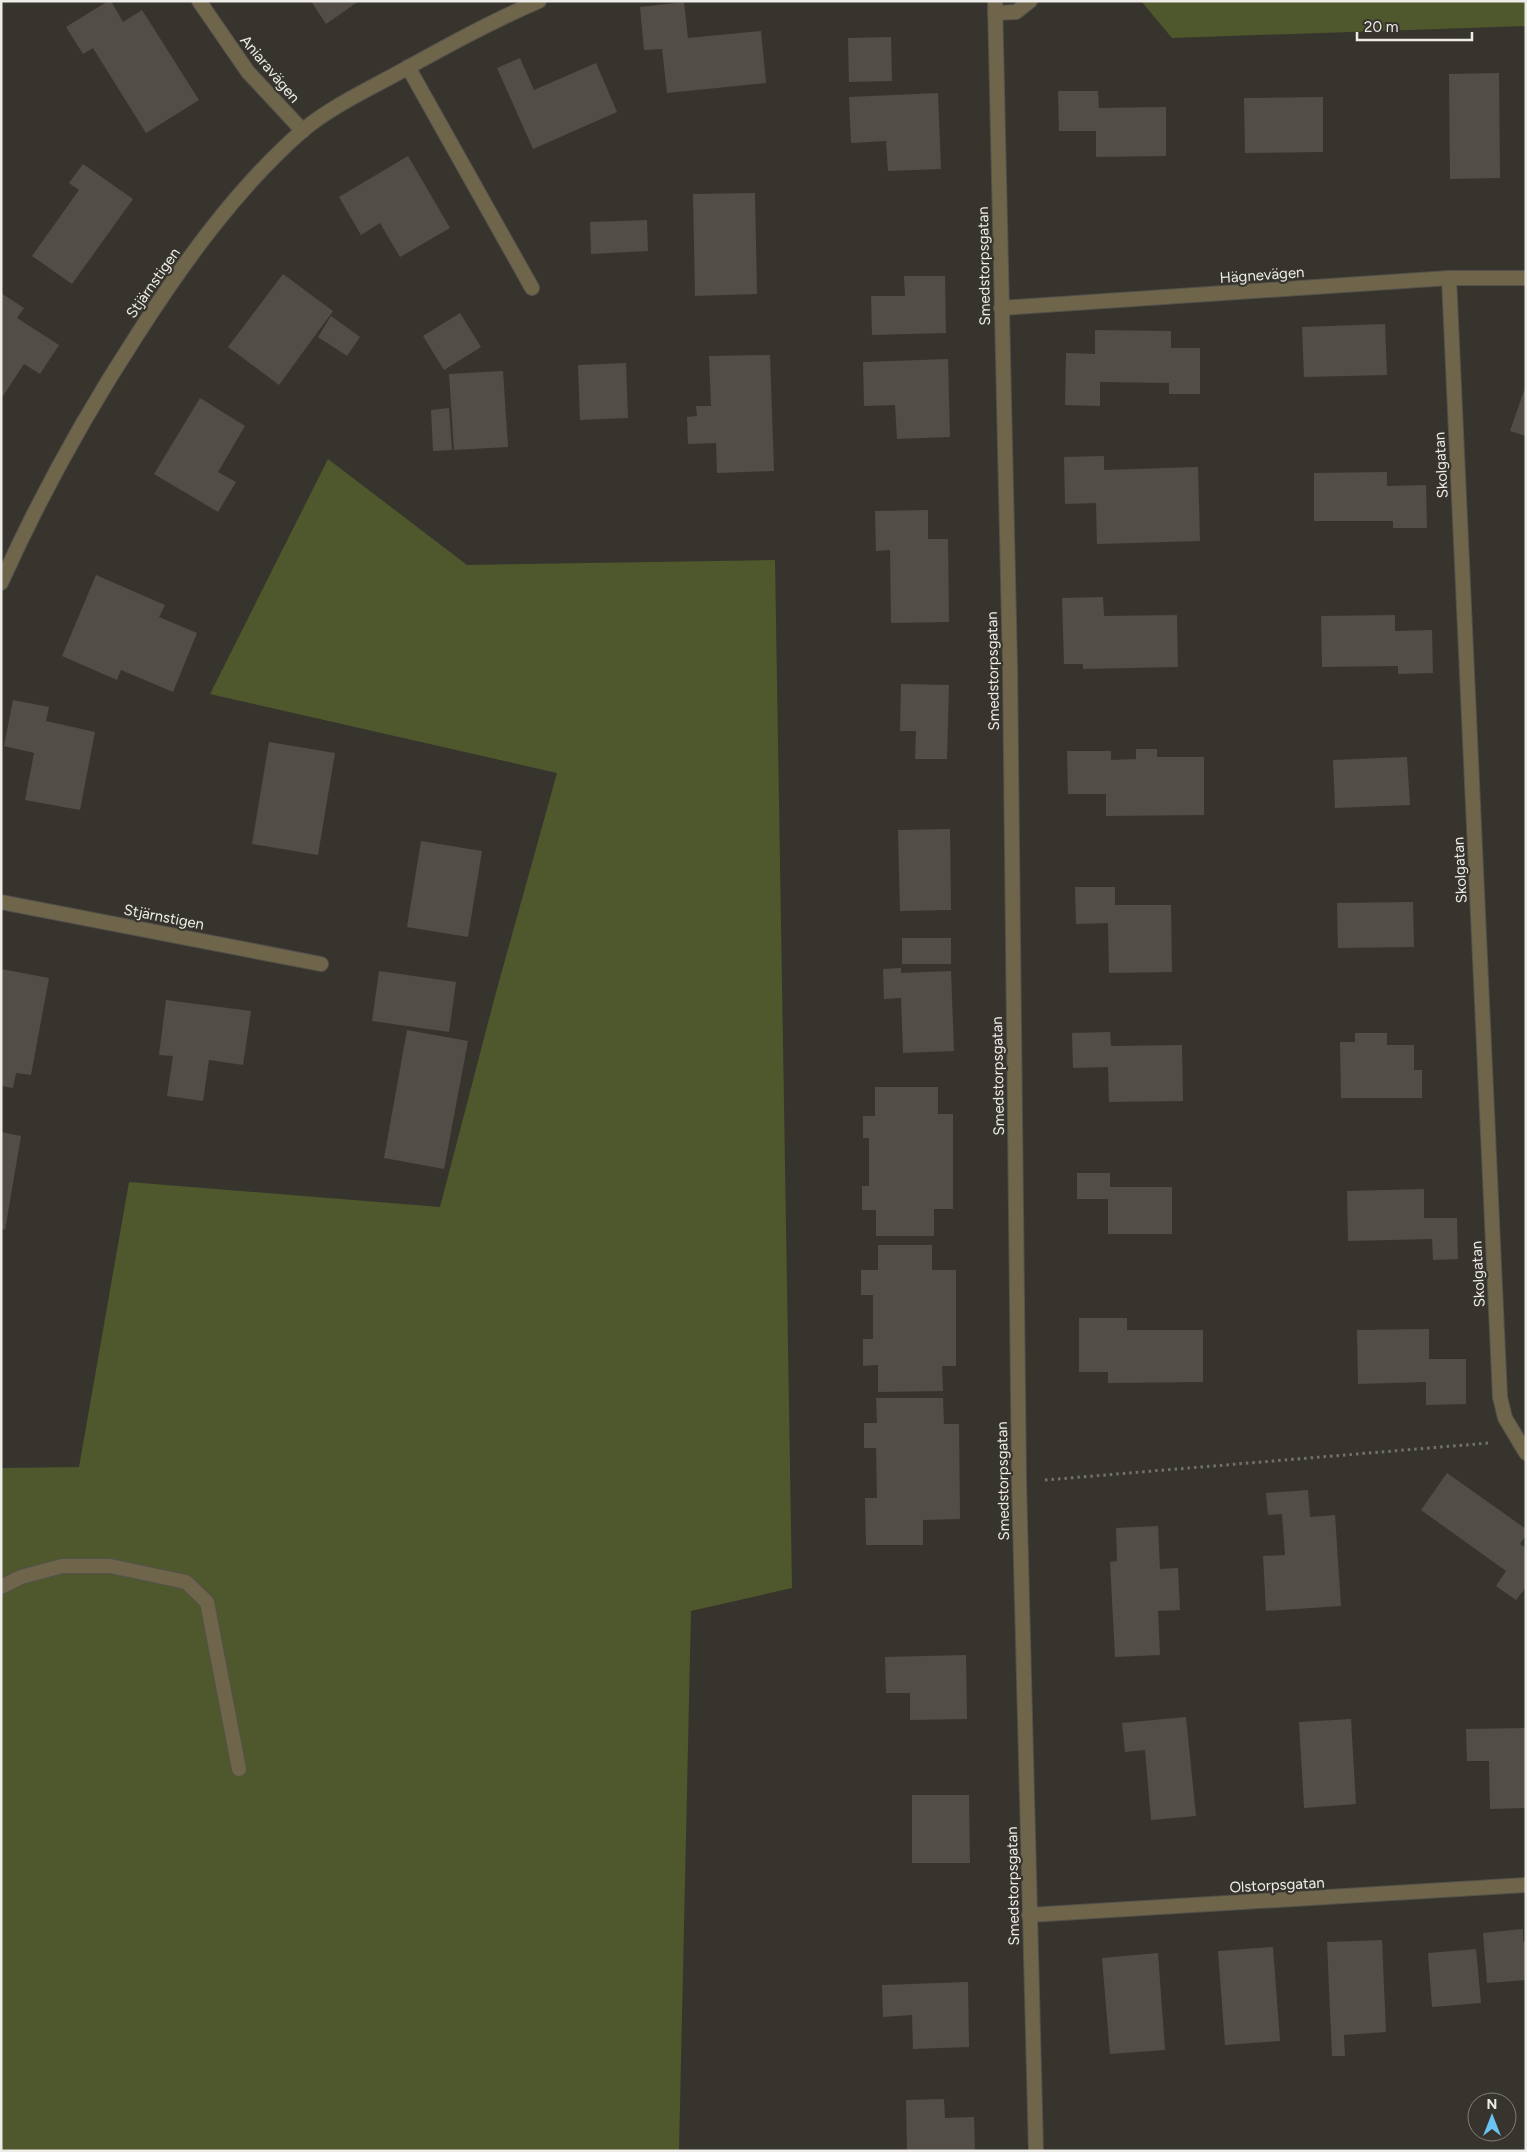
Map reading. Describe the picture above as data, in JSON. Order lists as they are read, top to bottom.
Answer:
{
  "streets": {
    "street": [
      "Aniaravägen",
      "Smedstorpsgatan",
      "Hägnevägen",
      "Stjärnstigen",
      "Skolgatan",
      "Olstorpsgatan"
    ]
  },
  "crossings": [
    ["Aniaravägen", "Stjärnstigen"],
    ["Smedstorpsgatan", "Hägnevägen"],
    ["Smedstorpsgatan", "Olstorpsgatan"],
    ["Hägnevägen", "Skolgatan"]
  ],
  "scale_bar": "20 m",
  "north": "top"
}
